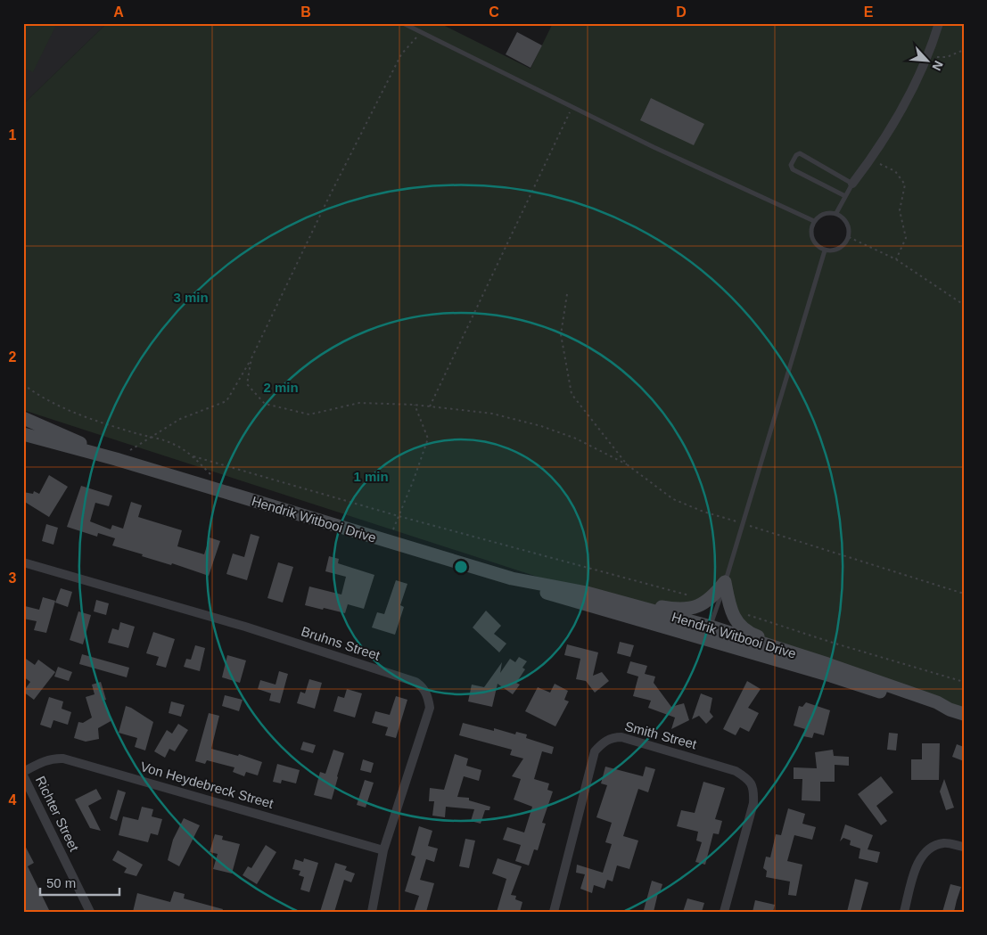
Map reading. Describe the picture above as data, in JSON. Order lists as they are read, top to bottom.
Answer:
{
  "streets": {
    "main road": ["Hendrik Witbooi Drive"],
    "street": [
      "Bruhns Street",
      "Smith Street",
      "Von Heydebreck Street",
      "Richter Street"
    ]
  },
  "crossings": [
    ["Bruhns Street", "Von Heydebreck Street"]
  ],
  "scale_bar": "50 m",
  "north": "bottom right",
  "grid": {
    "columns": [
      "A",
      "B",
      "C",
      "D",
      "E"
    ],
    "rows": [
      "1",
      "2",
      "3",
      "4"
    ]
  },
  "rings": ["3 min", "2 min", "1 min"]
}
